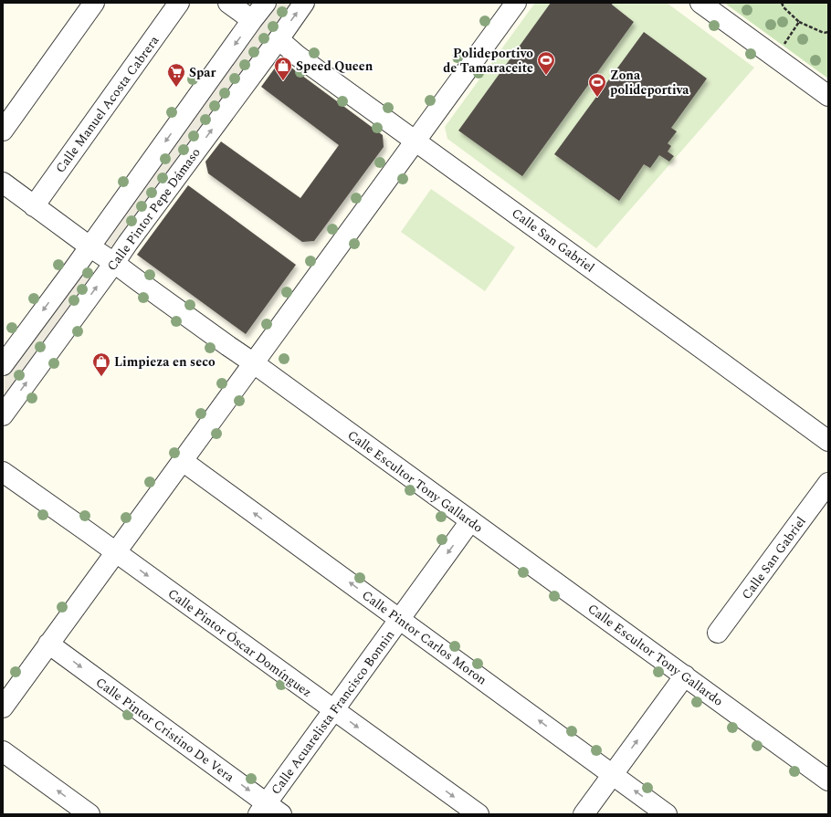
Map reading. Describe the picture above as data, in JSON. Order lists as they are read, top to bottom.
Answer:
{
  "streets": {
    "street": [
      "Calle Manuel Acosta Cabrera",
      "Calle Pintor Pepe Dámaso",
      "Calle San Gabriel",
      "Calle Escultor Tony Gallardo",
      "Calle Pintor Carlos Moron",
      "Calle Pintor Óscar Domínguez",
      "Calle Acuarelista Francisco Bonnin",
      "Calle Pintor Cristino De Vera"
    ]
  },
  "crossings": [
    ["Calle Manuel Acosta Cabrera", "Calle Escultor Tony Gallardo"],
    ["Calle Pintor Pepe Dámaso", "Calle San Gabriel"],
    ["Calle Pintor Pepe Dámaso", "Calle Escultor Tony Gallardo"],
    ["Calle Escultor Tony Gallardo", "Calle Acuarelista Francisco Bonnin"],
    ["Calle Pintor Carlos Moron", "Calle Acuarelista Francisco Bonnin"],
    ["Calle Pintor Óscar Domínguez", "Calle Acuarelista Francisco Bonnin"],
    ["Calle Acuarelista Francisco Bonnin", "Calle Pintor Cristino De Vera"]
  ],
  "one_way": ["Calle Pintor Carlos Moron", "Calle Pintor Óscar Domínguez"],
  "places": {
    "sports": ["Polideportivo de Tamaraceite", "Zona polideportiva"],
    "shop": ["Speed Queen", "Limpieza en seco"],
    "supermarket": ["Spar"]
  }
}
